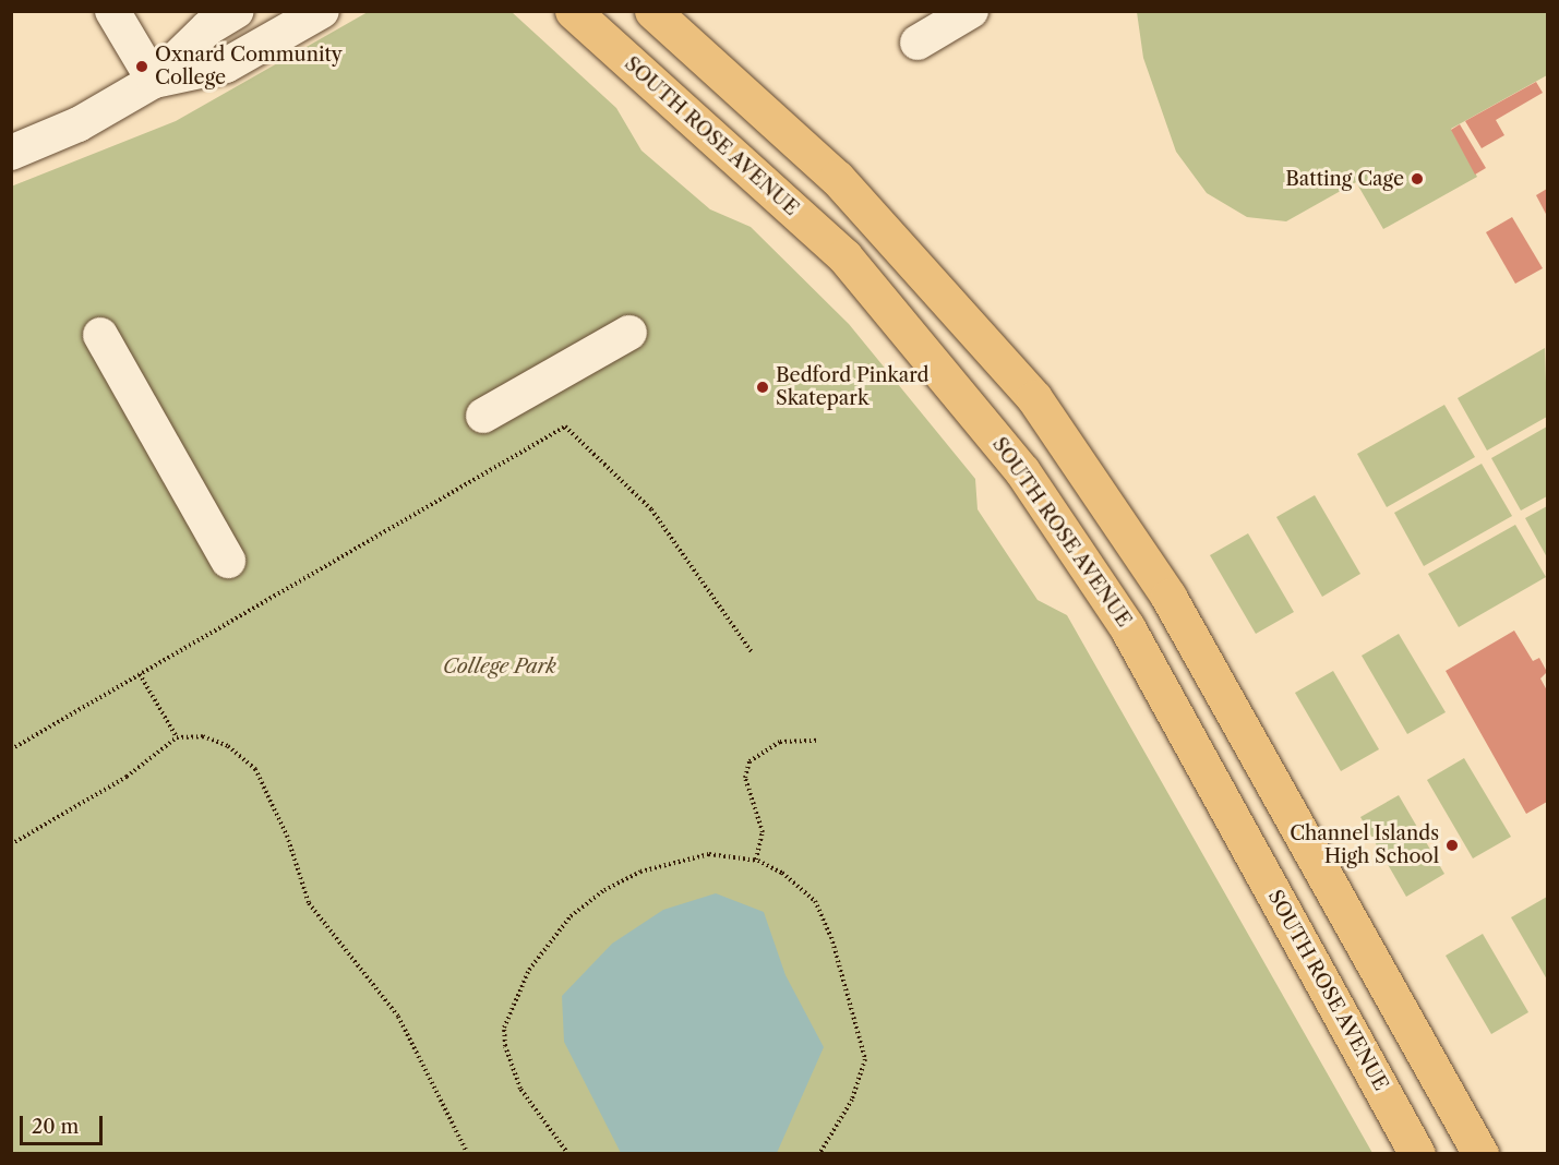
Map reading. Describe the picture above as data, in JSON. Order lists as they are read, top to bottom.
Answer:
{
  "streets": {
    "main road": ["SOUTH ROSE AVENUE"]
  },
  "parks": ["College Park"],
  "places": [
    "Oxnard Community College",
    "Batting Cage",
    "Bedford Pinkard Skatepark",
    "Channel Islands High School"
  ],
  "scale_bar": "20 m"
}
